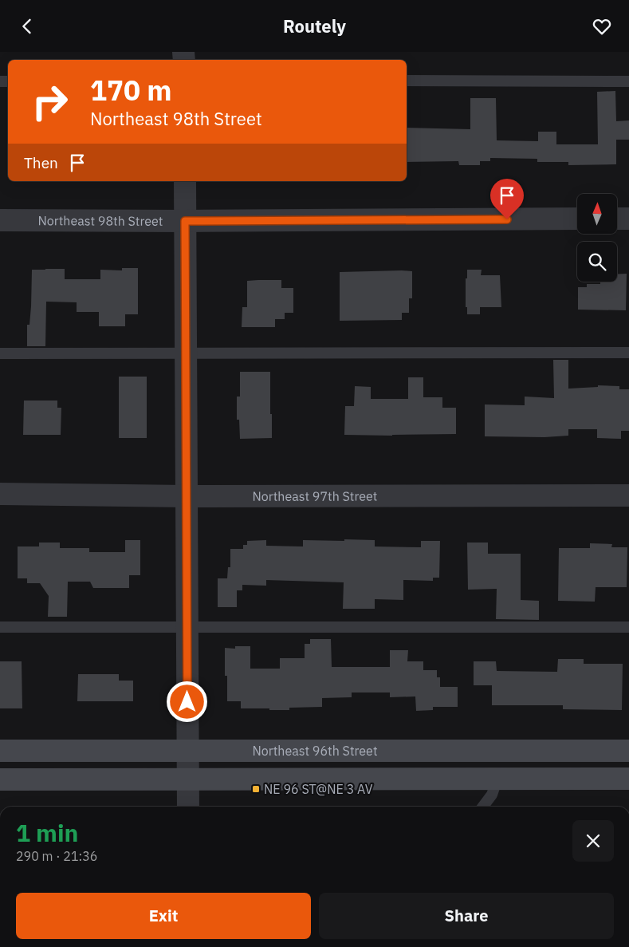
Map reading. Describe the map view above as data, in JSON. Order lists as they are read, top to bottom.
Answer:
{
  "streets": {
    "street": ["Northeast 98th Street", "Northeast 97th Street", "Northeast 96th Street"]
  },
  "places": {
    "transit": ["NE 96 ST@NE 3 AV"]
  },
  "north": "top",
  "page": {
    "header": "Routely",
    "turn": ["170 m", "Northeast 98th Street"],
    "then": "Then",
    "heading": ["1 min", "290 m · 21:36"],
    "buttons": ["Exit", "Share"]
  }
}
